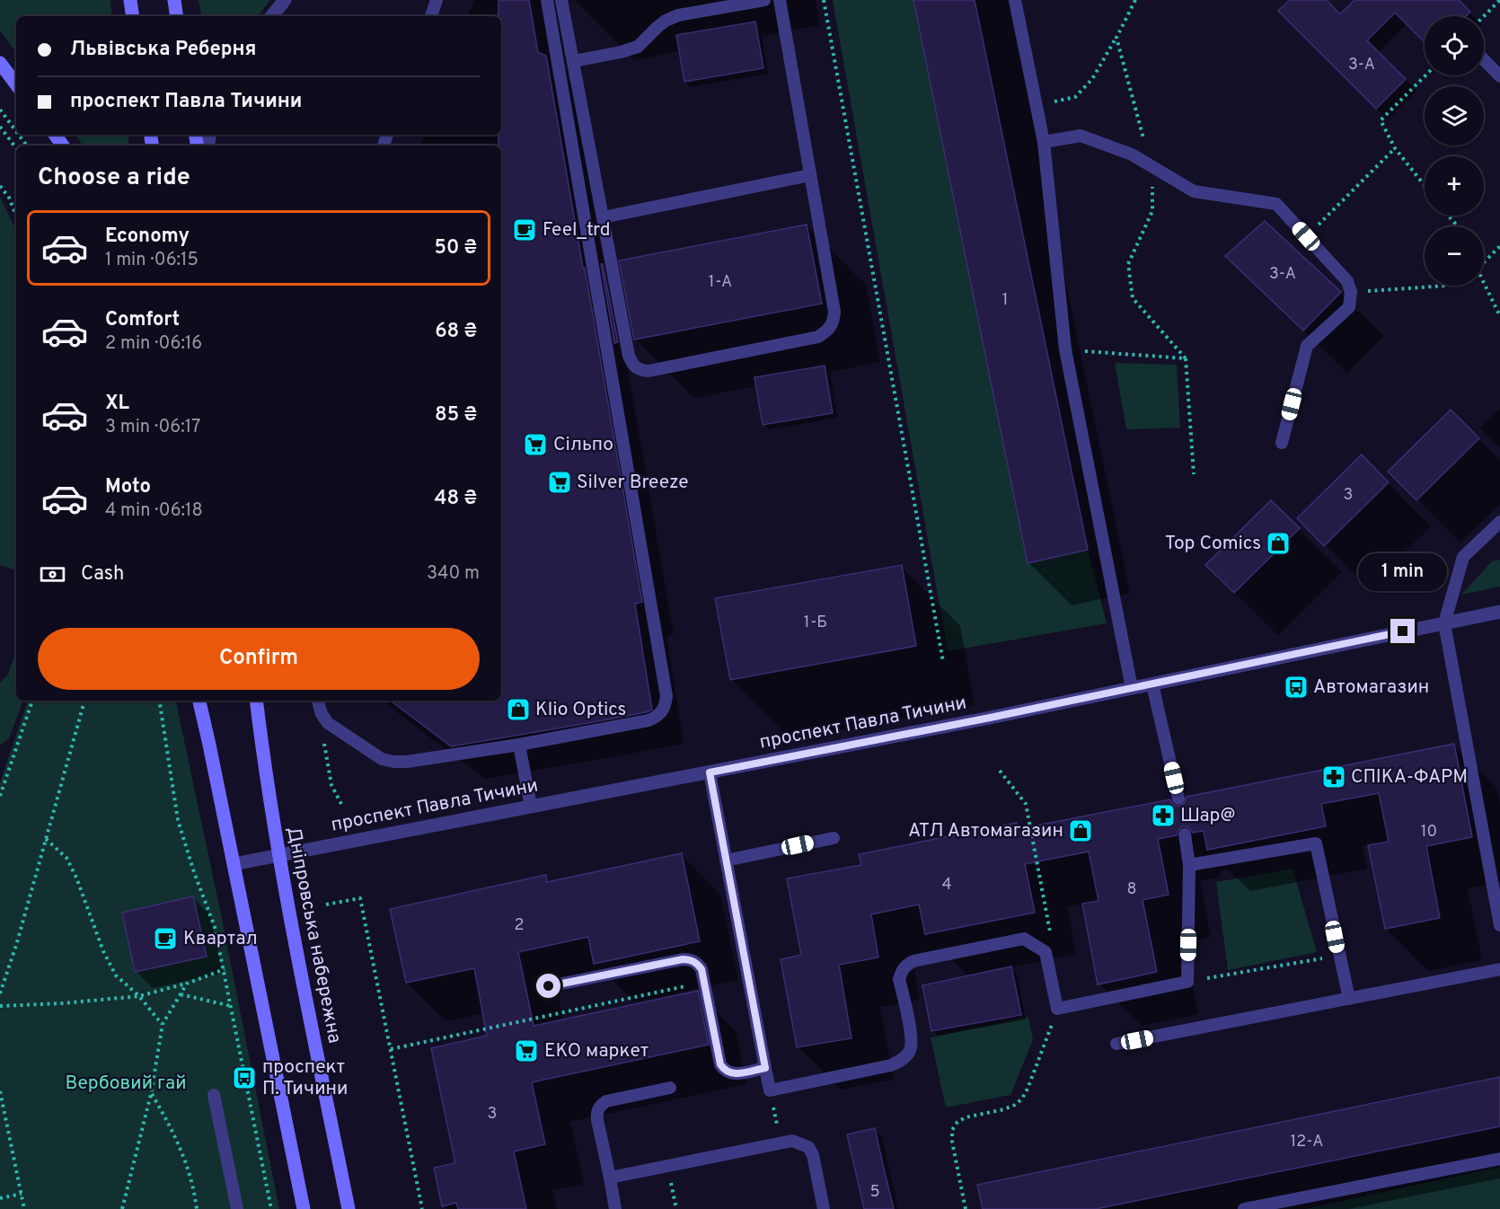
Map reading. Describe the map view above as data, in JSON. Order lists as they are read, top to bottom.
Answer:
{
  "streets": {
    "main road": ["Дніпровська набережна"],
    "street": ["проспект Павла Тичини"]
  },
  "crossings": [
    ["проспект Павла Тичини", "Дніпровська набережна"]
  ],
  "parks": ["Вербовий гай"],
  "places": {
    "cafe": ["Feel_trd", "Квартал"],
    "supermarket": ["Сільпо", "Silver Breeze", "ЕКО маркет"],
    "shop": ["Top Comics", "Klio Optics", "АТЛ Автомагазин"],
    "bus stop": ["Автомагазин", "проспект П. Тичини"],
    "pharmacy": ["СПІКА-ФАРМ", "Шар@"]
  },
  "house_numbers": [
    "3-А",
    "3-А",
    "1-А",
    "1",
    "3",
    "1-Б",
    "10",
    "4",
    "8",
    "2",
    "3",
    "12-А",
    "5"
  ],
  "page": {
    "map_buttons": ["+", "−"],
    "banner": ["Львівська Реберня", "проспект Павла Тичини"],
    "heading": "Choose a ride",
    "list": [
      {
        "name": "Economy",
        "note": "1 min · 06:15",
        "value": "50 ₴"
      },
      {
        "name": "Comfort",
        "note": "2 min · 06:16",
        "value": "68 ₴"
      },
      {
        "name": "XL",
        "note": "3 min · 06:17",
        "value": "85 ₴"
      },
      {
        "name": "Moto",
        "note": "4 min · 06:18",
        "value": "48 ₴"
      }
    ],
    "pay": ["Cash", "340 m"],
    "bubble": "1 min",
    "buttons": "Confirm"
  }
}
